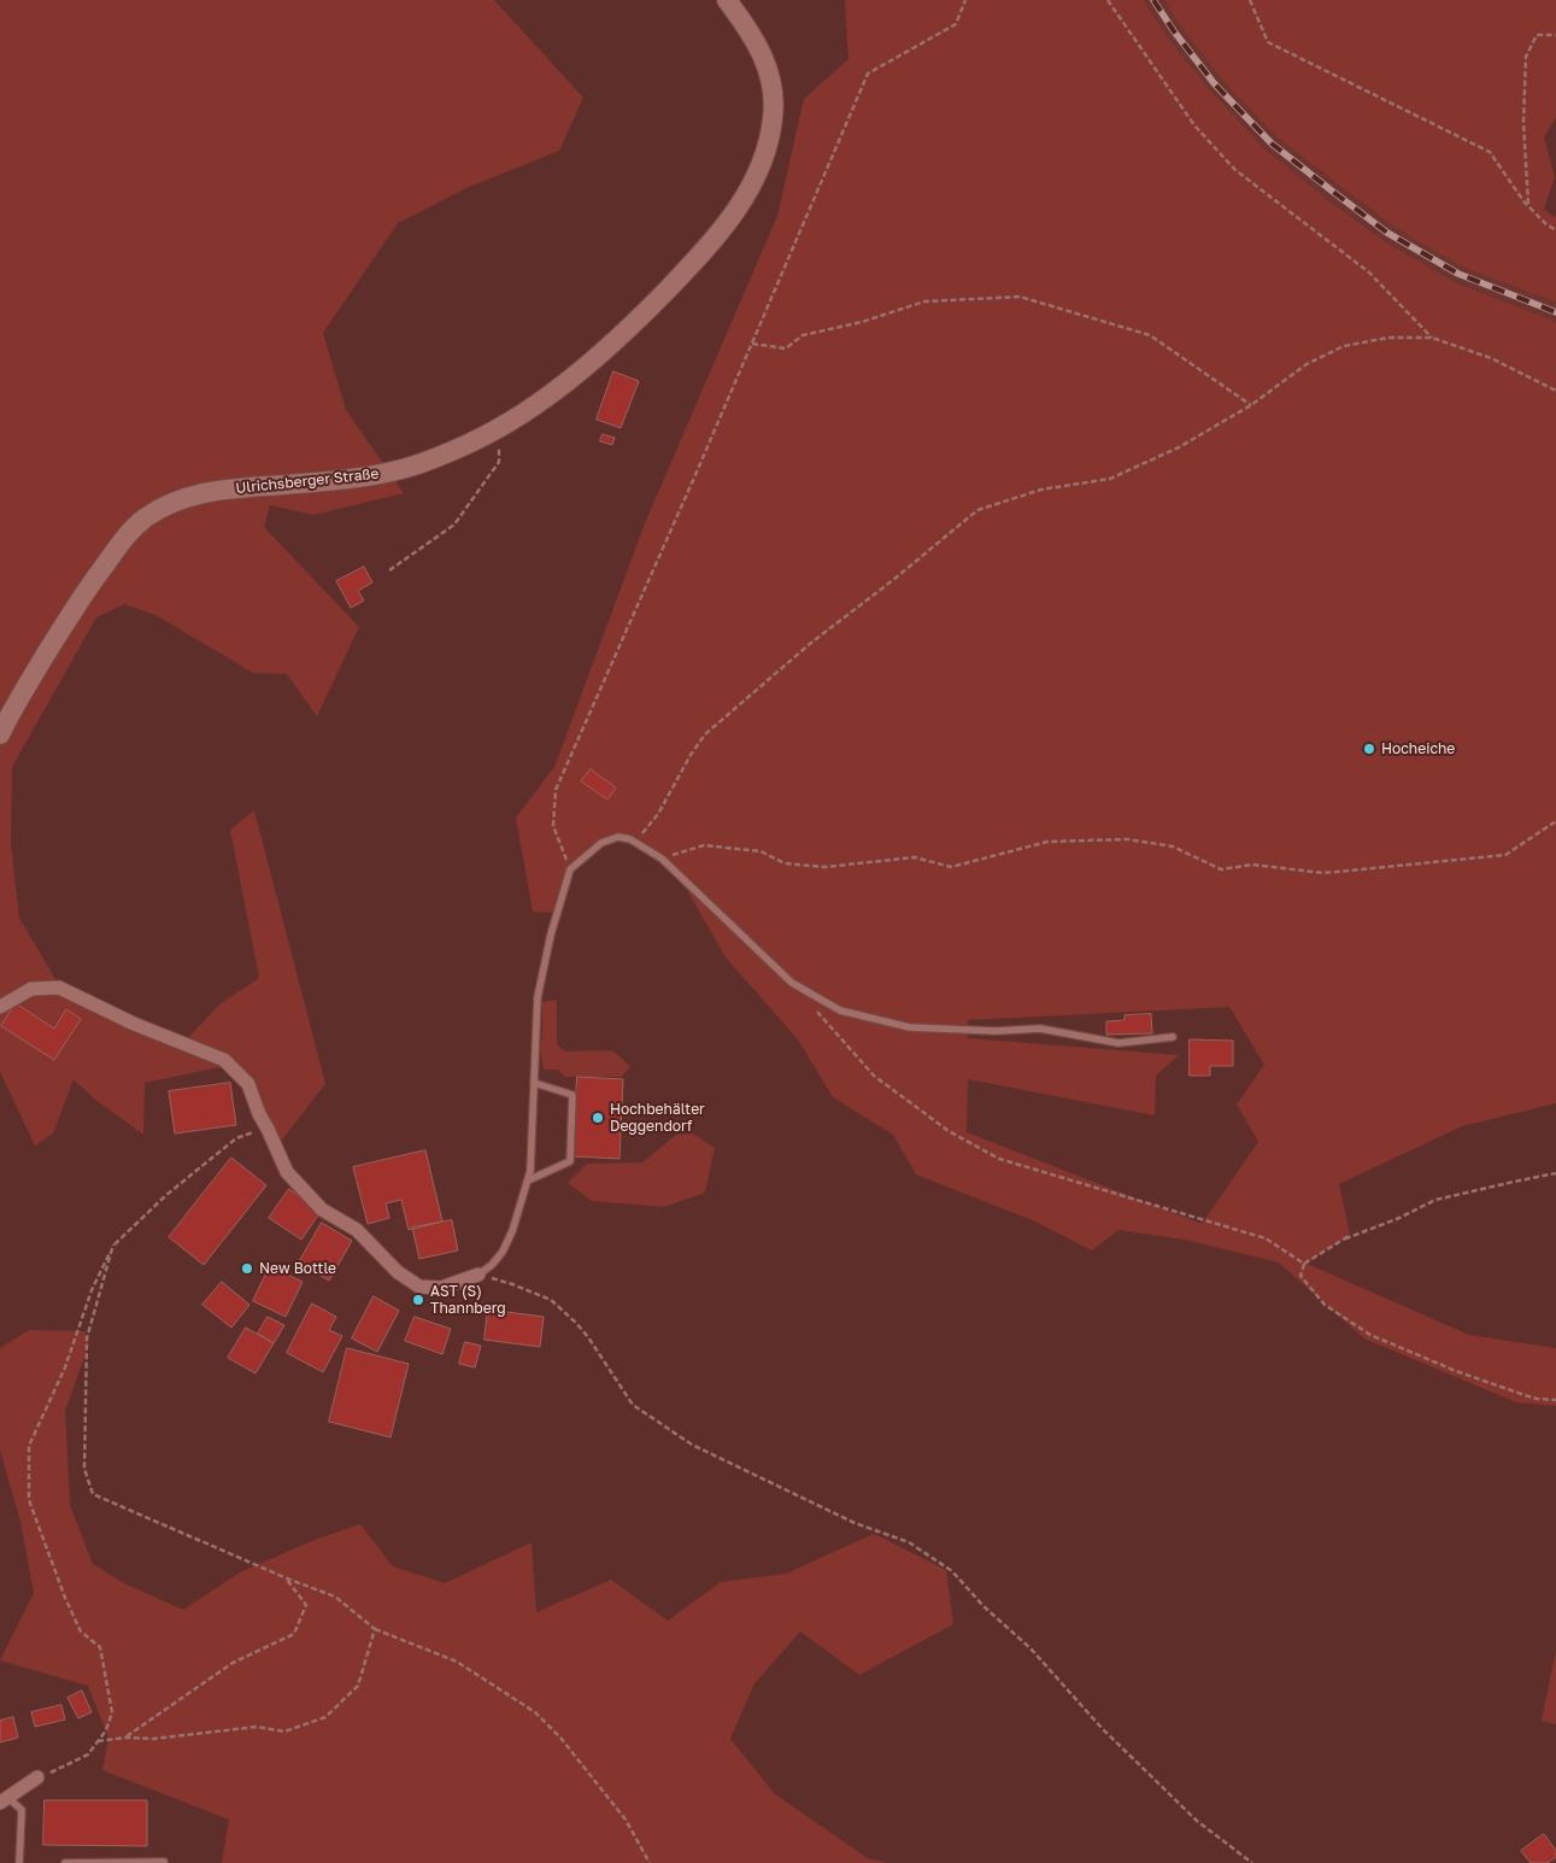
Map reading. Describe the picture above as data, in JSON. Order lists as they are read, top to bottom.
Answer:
{
  "streets": {
    "street": ["Ulrichsberger Straße"]
  },
  "places": [
    "Hocheiche",
    "Hochbehälter Deggendorf",
    "New Bottle",
    "AST (S) Thannberg"
  ]
}
